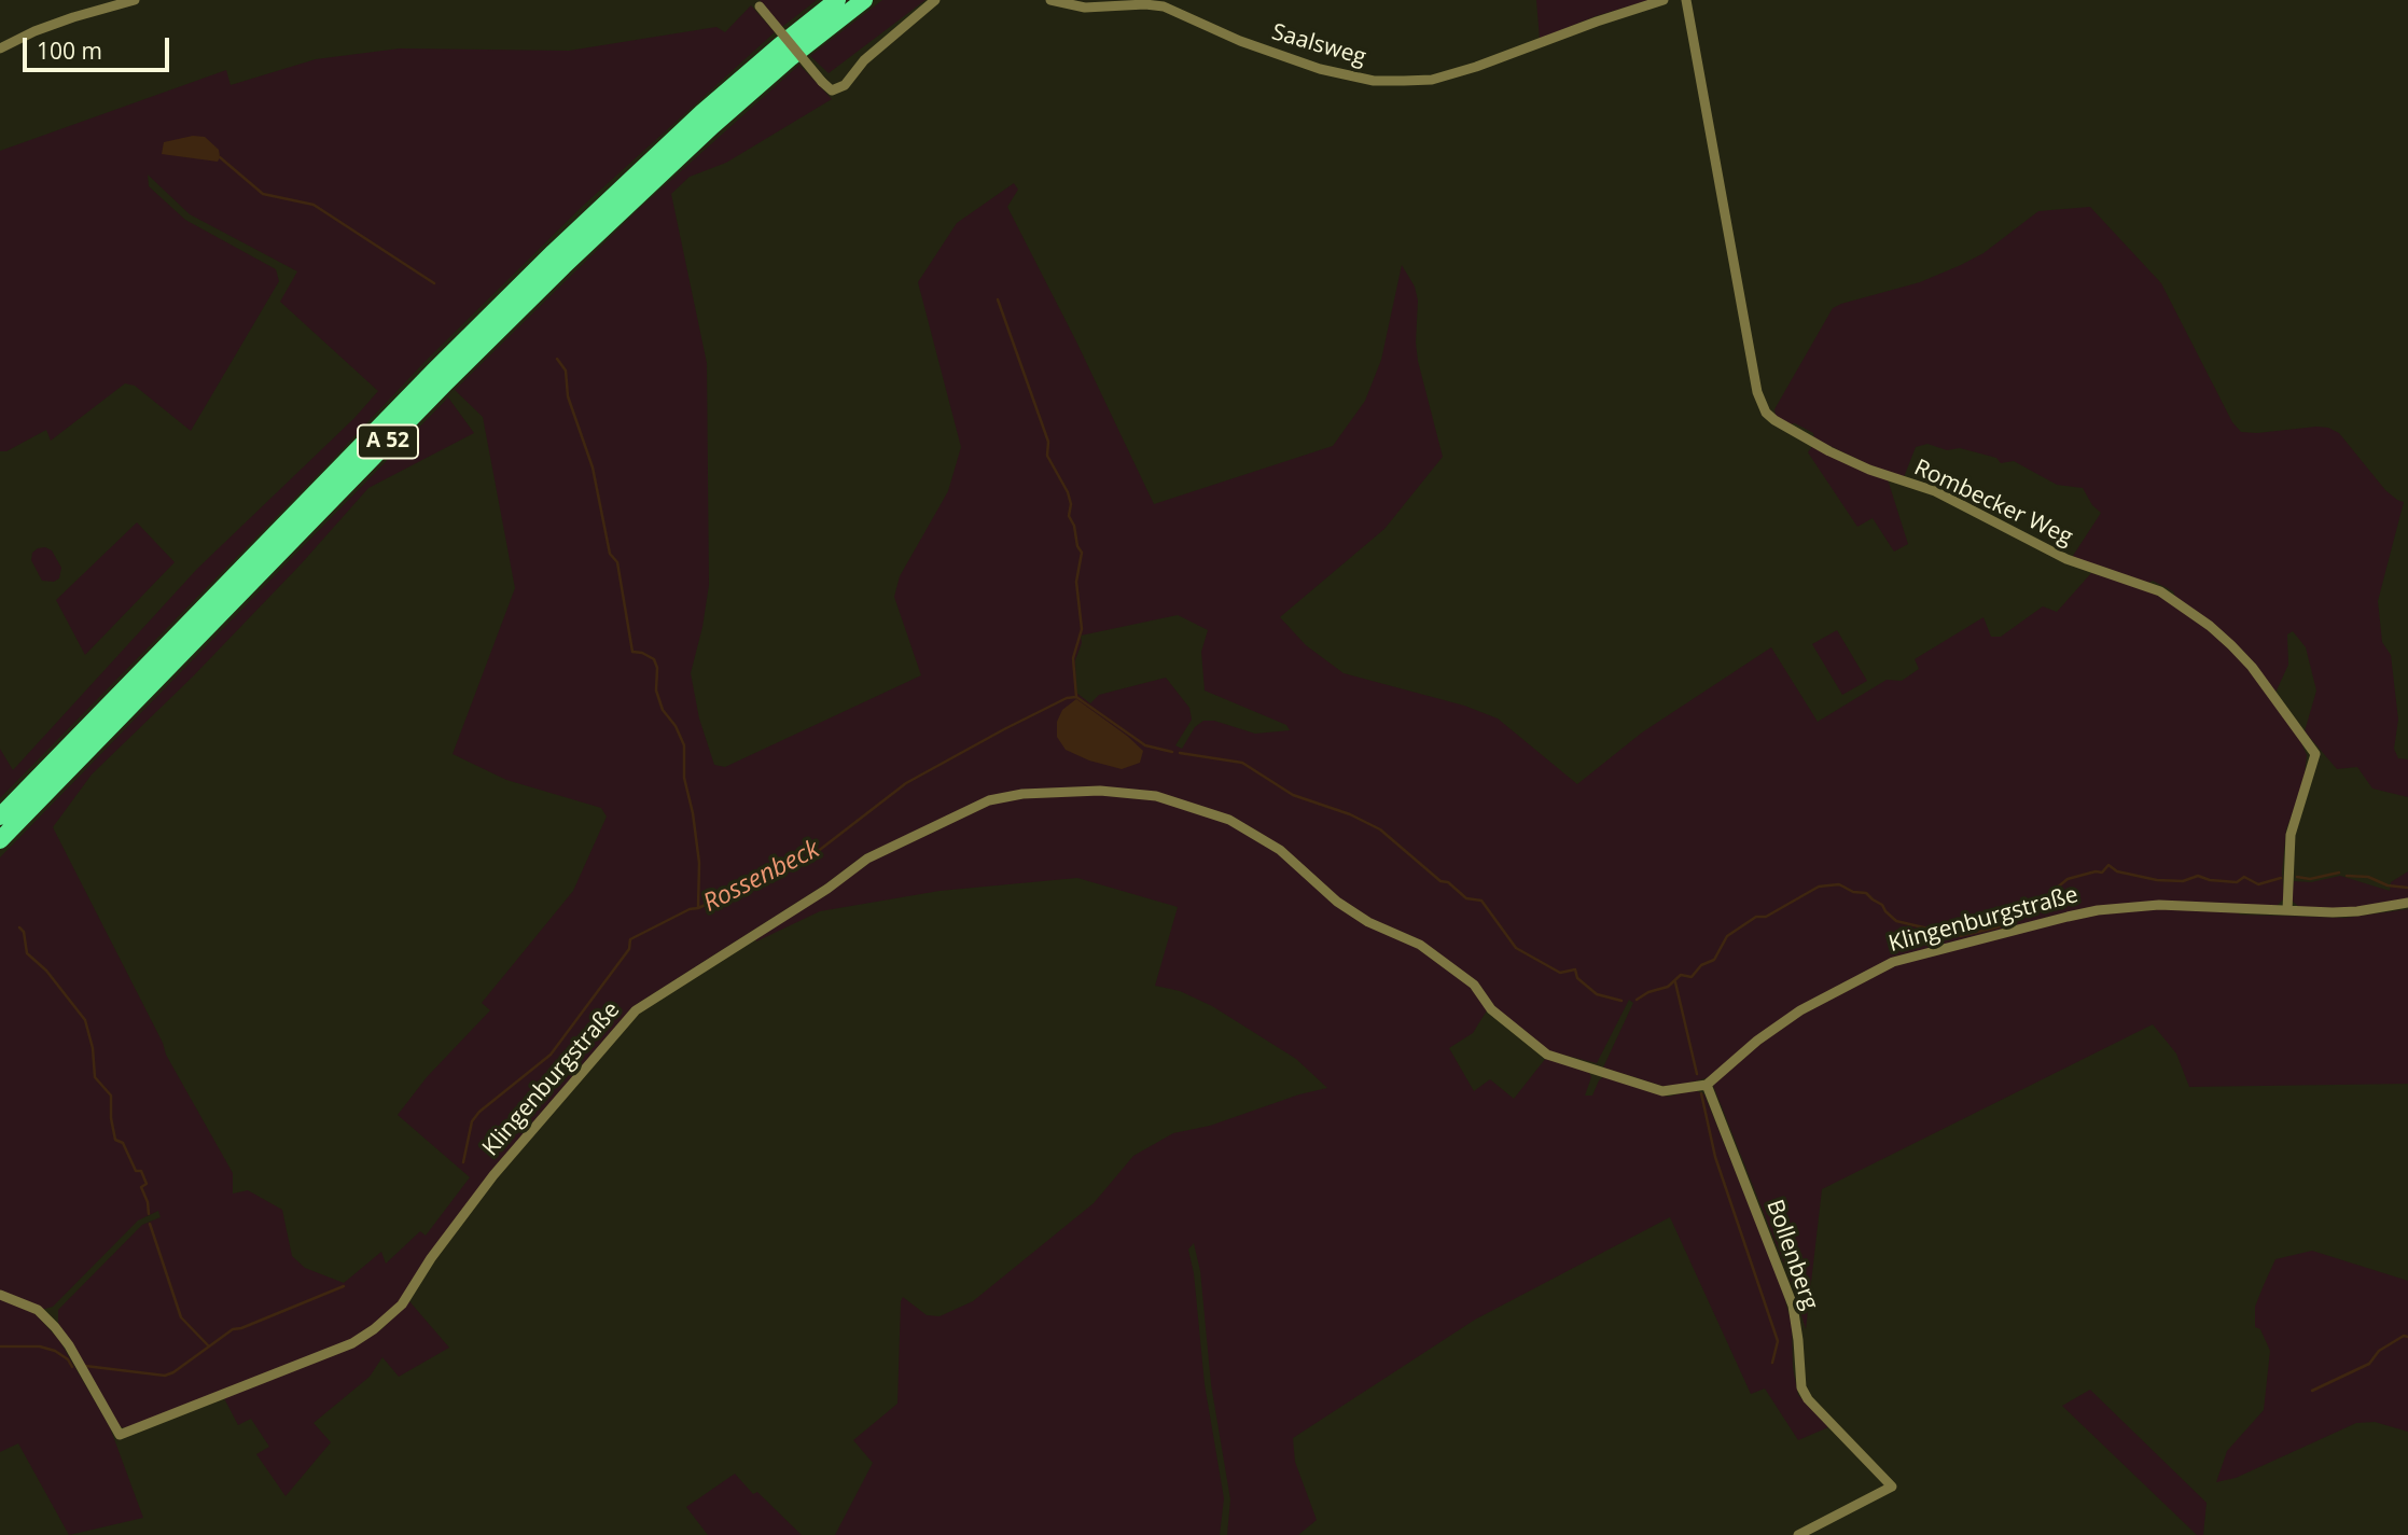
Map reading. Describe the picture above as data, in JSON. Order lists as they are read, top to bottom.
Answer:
{
  "streets": {
    "highway": ["A 52"],
    "street": [
      "Saalsweg",
      "Rombecker Weg",
      "Klingenburgstraße",
      "Bollenberg"
    ]
  },
  "crossings": [
    ["Rombecker Weg", "Klingenburgstraße"],
    ["Klingenburgstraße", "Bollenberg"]
  ],
  "water": ["Rossenbeck"],
  "scale_bar": "100 m"
}
